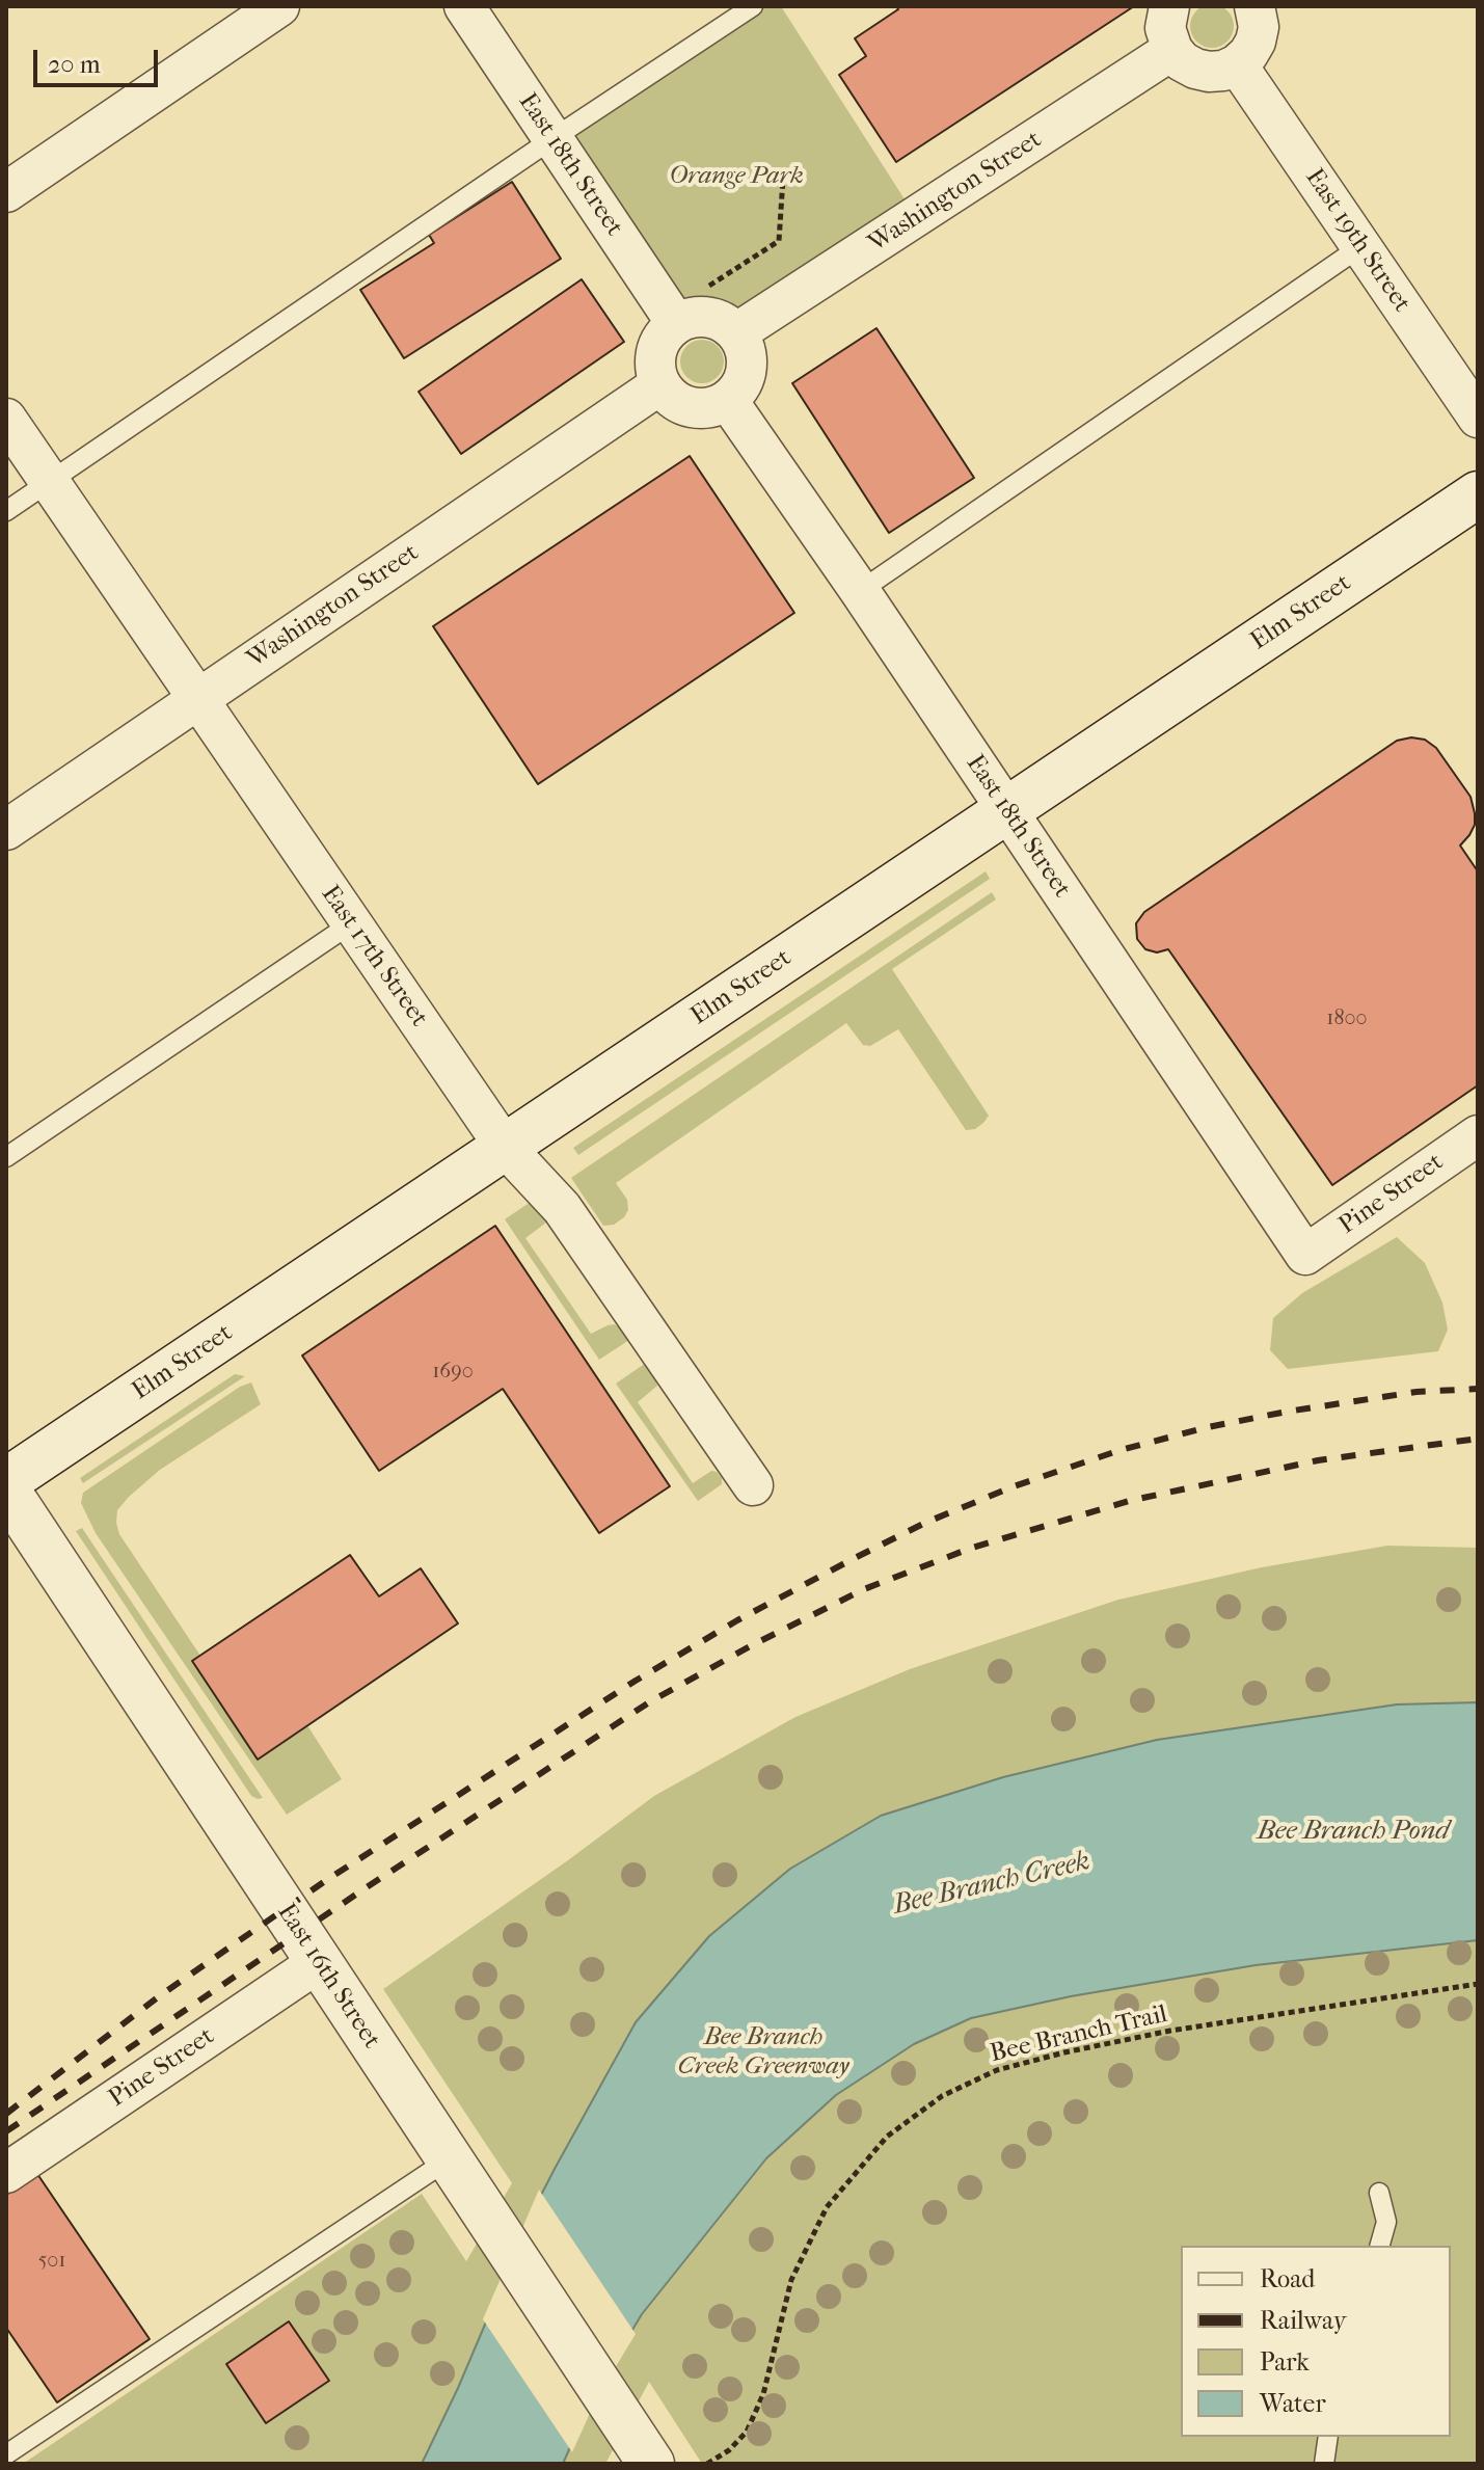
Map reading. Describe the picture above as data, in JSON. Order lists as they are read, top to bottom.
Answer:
{
  "streets": {
    "main road": ["Elm Street", "East 16th Street"],
    "street": [
      "East 18th Street",
      "Washington Street",
      "East 19th Street",
      "East 17th Street",
      "Pine Street"
    ],
    "path": ["Bee Branch Trail"]
  },
  "crossings": [
    ["East 18th Street", "Washington Street"],
    ["East 18th Street", "Elm Street"],
    ["East 18th Street", "Pine Street"],
    ["Washington Street", "East 17th Street"],
    ["Elm Street", "East 17th Street"],
    ["Pine Street", "East 16th Street"]
  ],
  "water": ["Bee Branch Pond", "Bee Branch Creek"],
  "parks": ["Orange Park", "Bee Branch Creek Greenway"],
  "house_numbers": ["1800", "1690", "501"],
  "legend": [
    "Road",
    "Railway",
    "Park",
    "Water"
  ],
  "scale_bar": "20 m"
}
